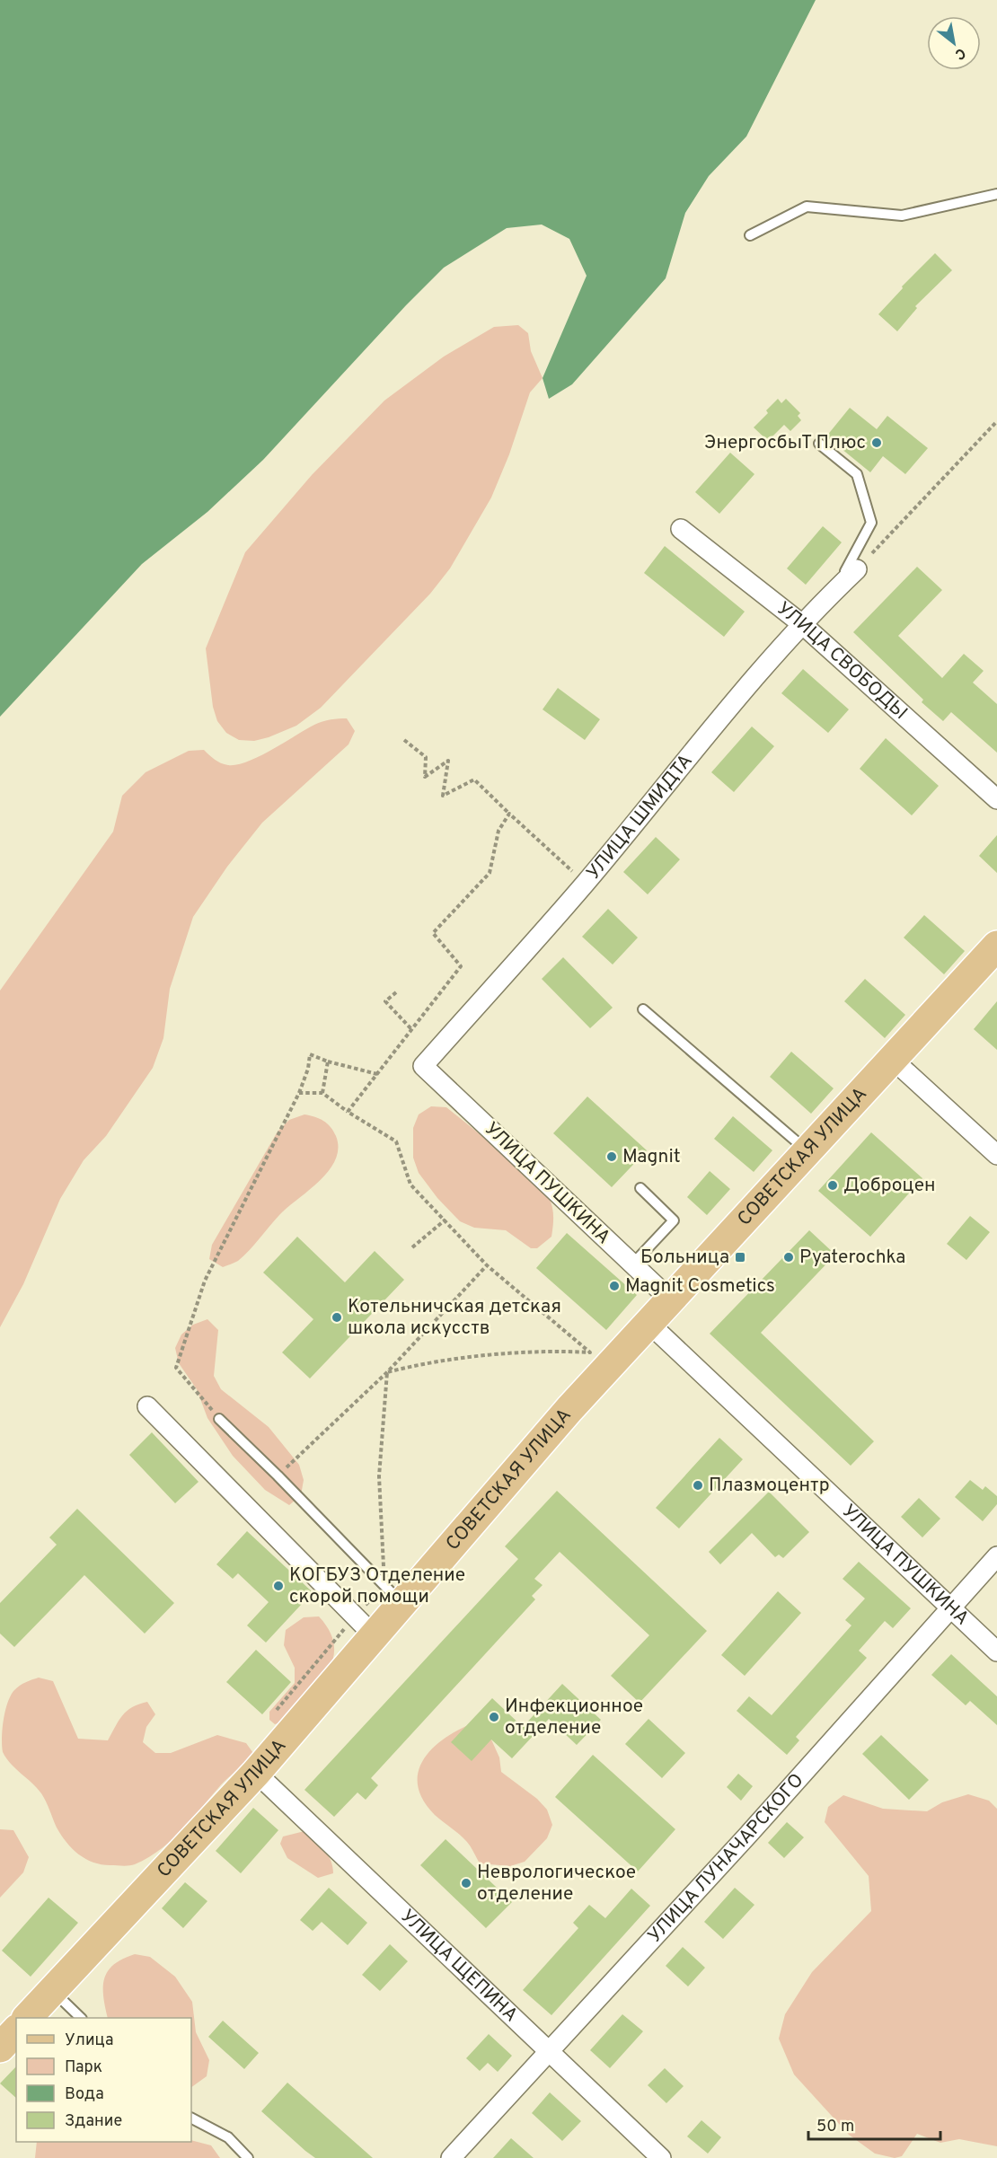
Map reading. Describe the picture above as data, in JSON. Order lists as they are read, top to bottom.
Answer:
{
  "streets": {
    "main road": ["СОВЕТСКАЯ УЛИЦА"],
    "street": [
      "УЛИЦА СВОБОДЫ",
      "УЛИЦА ШМИДТА",
      "УЛИЦА ПУШКИНА",
      "УЛИЦА ЛУНАЧАРСКОГО",
      "УЛИЦА ЩЕПИНА"
    ]
  },
  "crossings": [
    ["УЛИЦА СВОБОДЫ", "УЛИЦА ШМИДТА"],
    ["УЛИЦА ШМИДТА", "УЛИЦА ПУШКИНА"],
    ["СОВЕТСКАЯ УЛИЦА", "УЛИЦА ПУШКИНА"],
    ["СОВЕТСКАЯ УЛИЦА", "УЛИЦА ЩЕПИНА"],
    ["УЛИЦА ПУШКИНА", "УЛИЦА ЛУНАЧАРСКОГО"],
    ["УЛИЦА ЛУНАЧАРСКОГО", "УЛИЦА ЩЕПИНА"]
  ],
  "places": {
    "other": [
      "ЭнергосбыТ Плюс",
      "Magnit",
      "Доброцен",
      "Pyaterochka",
      "Magnit Cosmetics",
      "Котельничская детская школа искусств",
      "Плазмоцентр",
      "КОГБУЗ Отделение скорой помощи",
      "Инфекционное отделение",
      "Неврологическое отделение"
    ],
    "transit": ["Больница"]
  },
  "legend": [
    "Улица",
    "Парк",
    "Вода",
    "Здание"
  ],
  "scale_bar": "50 m",
  "north": "bottom right"
}
